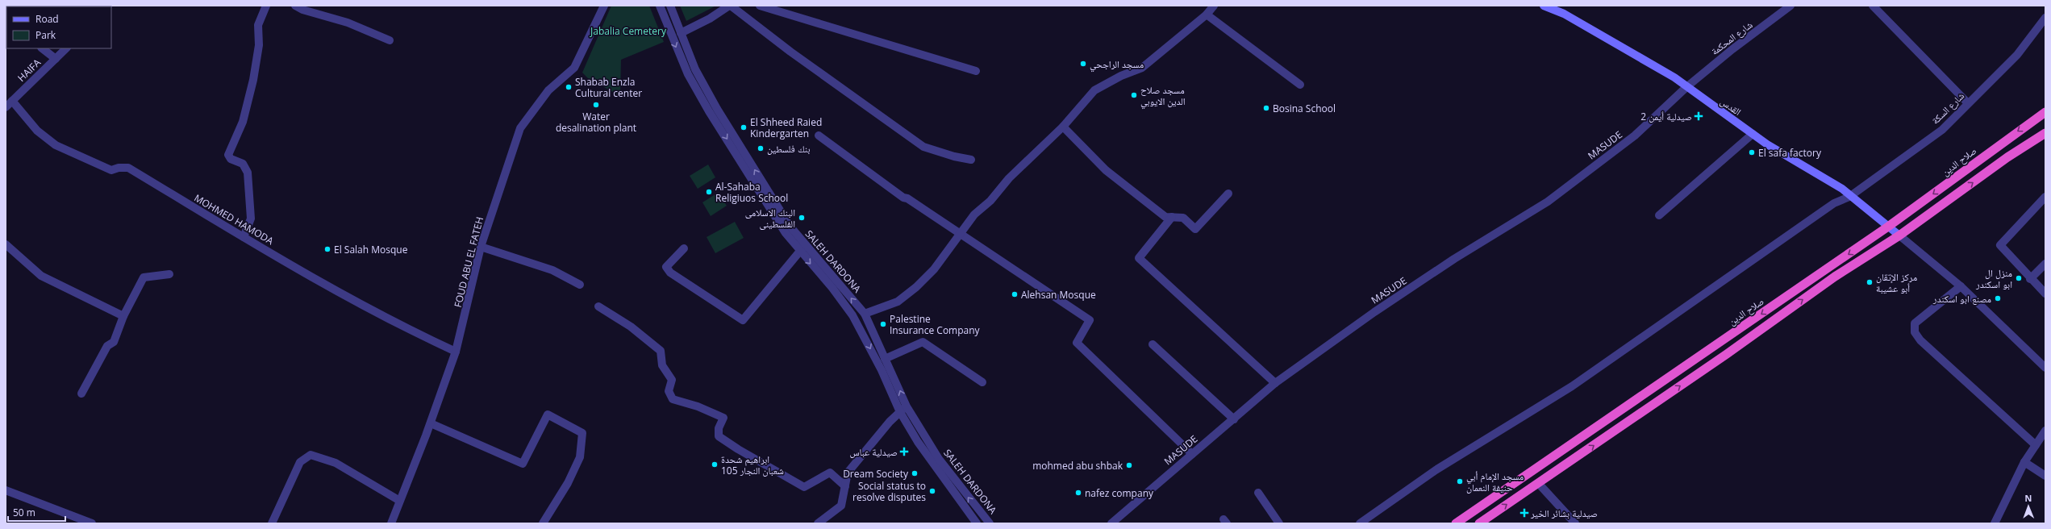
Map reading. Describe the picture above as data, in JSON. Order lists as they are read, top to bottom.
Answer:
{
  "streets": {
    "highway": ["صلاح الدين"],
    "main road": ["القدس"],
    "street": [
      "شارع المحكمة",
      "HAIFA",
      "شارع السكة",
      "MASUDE",
      "MOHMED HAMODA",
      "SALEH DARDONA",
      "FOUD ABU EL FATEH"
    ]
  },
  "crossings": [
    ["شارع المحكمة", "القدس"],
    ["شارع المحكمة", "MASUDE"],
    ["HAIFA", "MOHMED HAMODA"],
    ["القدس", "شارع السكة"],
    ["القدس", "MASUDE"],
    ["القدس", "صلاح الدين"],
    ["MOHMED HAMODA", "FOUD ABU EL FATEH"]
  ],
  "parks": ["Jabalia Cemetery"],
  "places": {
    "other": [
      "مسجد الراجحي",
      "Shabab Enzla Cultural center",
      "مسجد صلاح الدين الايوبي",
      "Water desalination plant",
      "Bosina School",
      "El Shheed Raied Kindergarten",
      "بنك فلسطين",
      "El safa factory",
      "Al-Sahaba Religiuos School",
      "البنك الاسلامى الفلسطينى",
      "El Salah Mosque",
      "منزل ال ابو اسكندر",
      "مركز الإتقان أبو عشيبة",
      "Alehsan Mosque",
      "مصنع ابو اسكندر",
      "Palestine Insurance Company",
      "ابراهيم شحدة شعبان النجار 105",
      "mohmed abu shbak",
      "Dream Society",
      "مسجد الإمام أبي حنيفة النعمان",
      "Social status to resolve disputes",
      "nafez company"
    ],
    "health": ["صيدلية أيمن 2", "صيدلية عباس", "صيدلية بشائر الخير"]
  },
  "legend": ["Road", "Park"],
  "scale_bar": "50 m",
  "north": "top"
}
